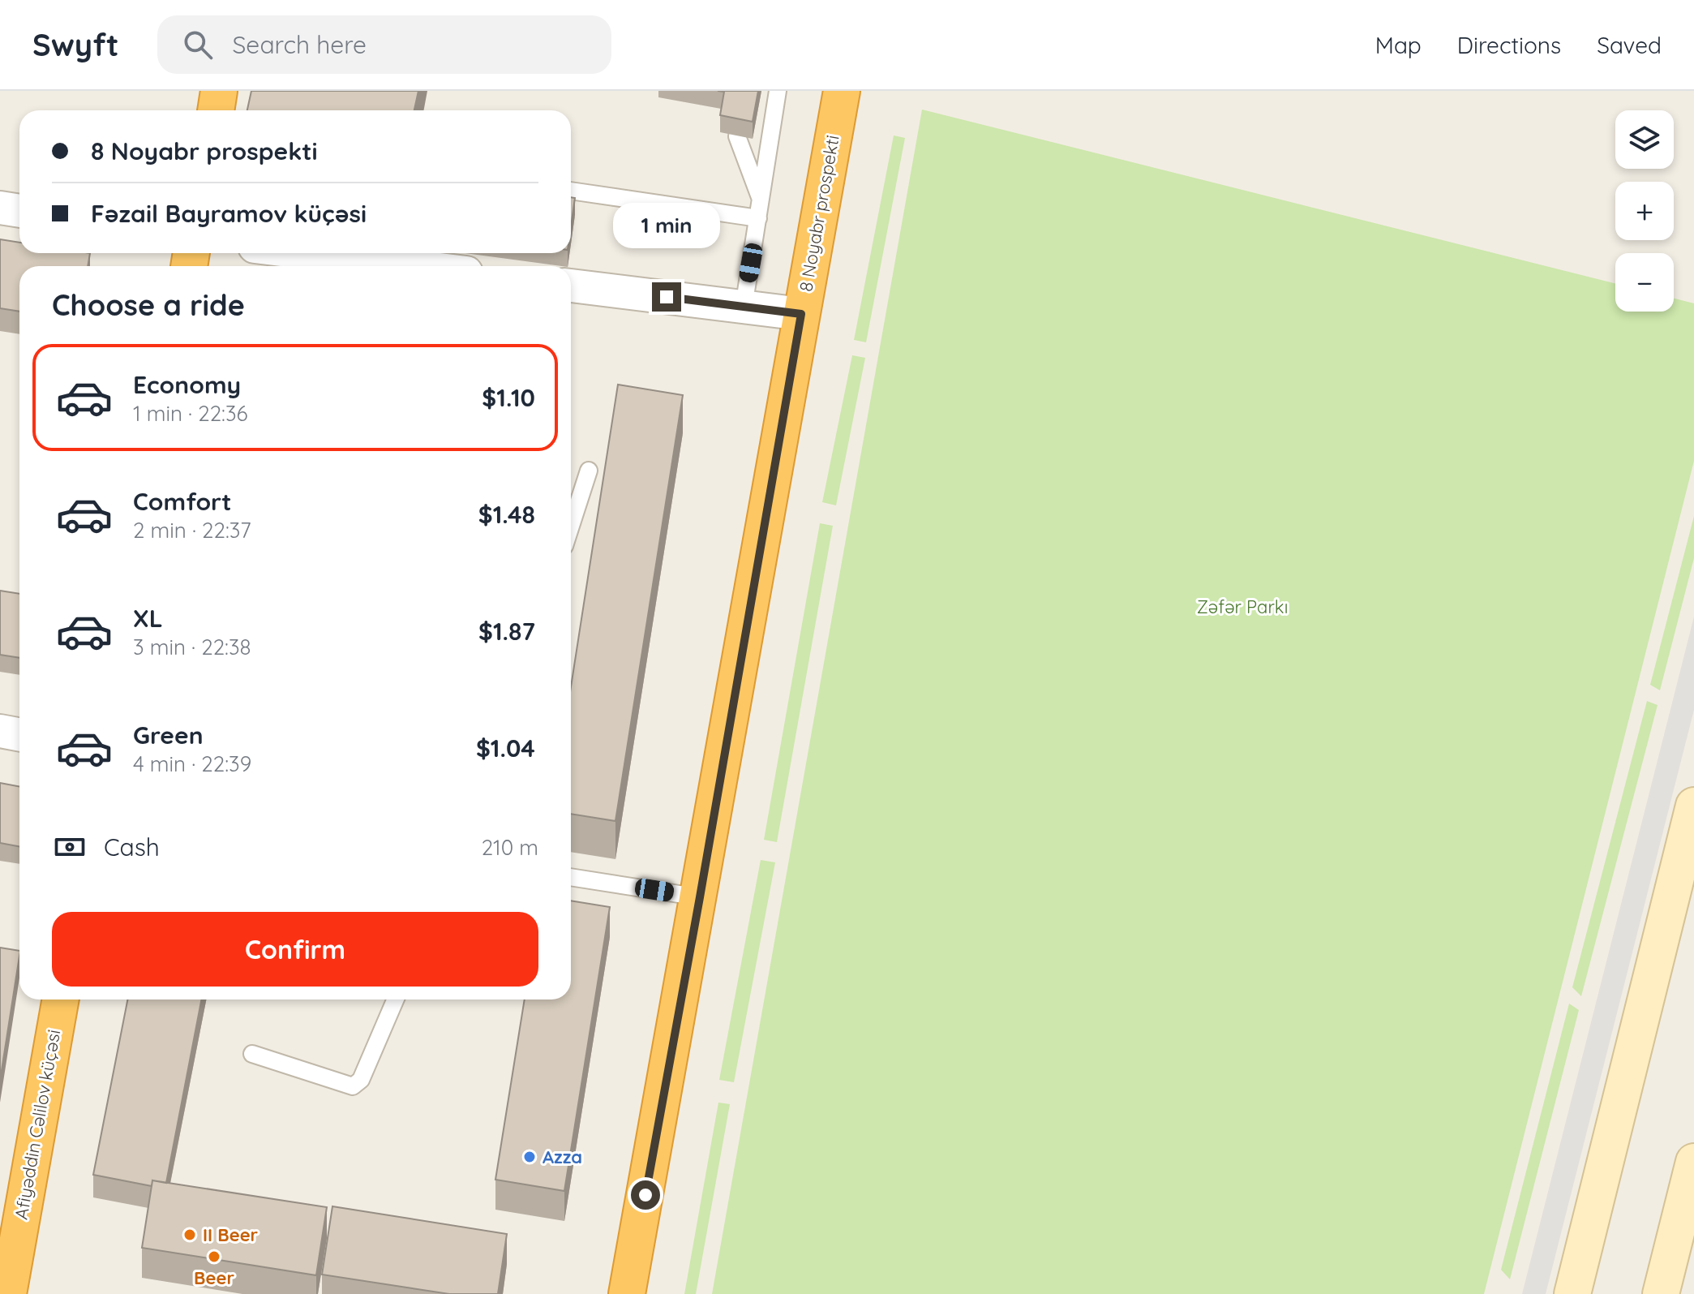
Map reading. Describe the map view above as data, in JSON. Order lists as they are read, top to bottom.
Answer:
{
  "streets": {
    "highway": ["8 Noyabr prospekti", "Afiyəddin Cəlilov küçəsi"]
  },
  "parks": ["Zəfər Parkı"],
  "places": ["Azza", "II Beer", "Beer"],
  "page": {
    "header": "Swyft",
    "search": "Search here",
    "nav": ["Map", "Directions", "Saved"],
    "map_buttons": ["+", "−"],
    "banner": ["8 Noyabr prospekti", "Fəzail Bayramov küçəsi"],
    "bubble": "1 min",
    "heading": "Choose a ride",
    "list": [
      {
        "name": "Economy",
        "note": "1 min · 22:36",
        "value": "$1.10"
      },
      {
        "name": "Comfort",
        "note": "2 min · 22:37",
        "value": "$1.48"
      },
      {
        "name": "XL",
        "note": "3 min · 22:38",
        "value": "$1.87"
      },
      {
        "name": "Green",
        "note": "4 min · 22:39",
        "value": "$1.04"
      }
    ],
    "pay": ["Cash", "210 m"],
    "buttons": "Confirm"
  }
}
